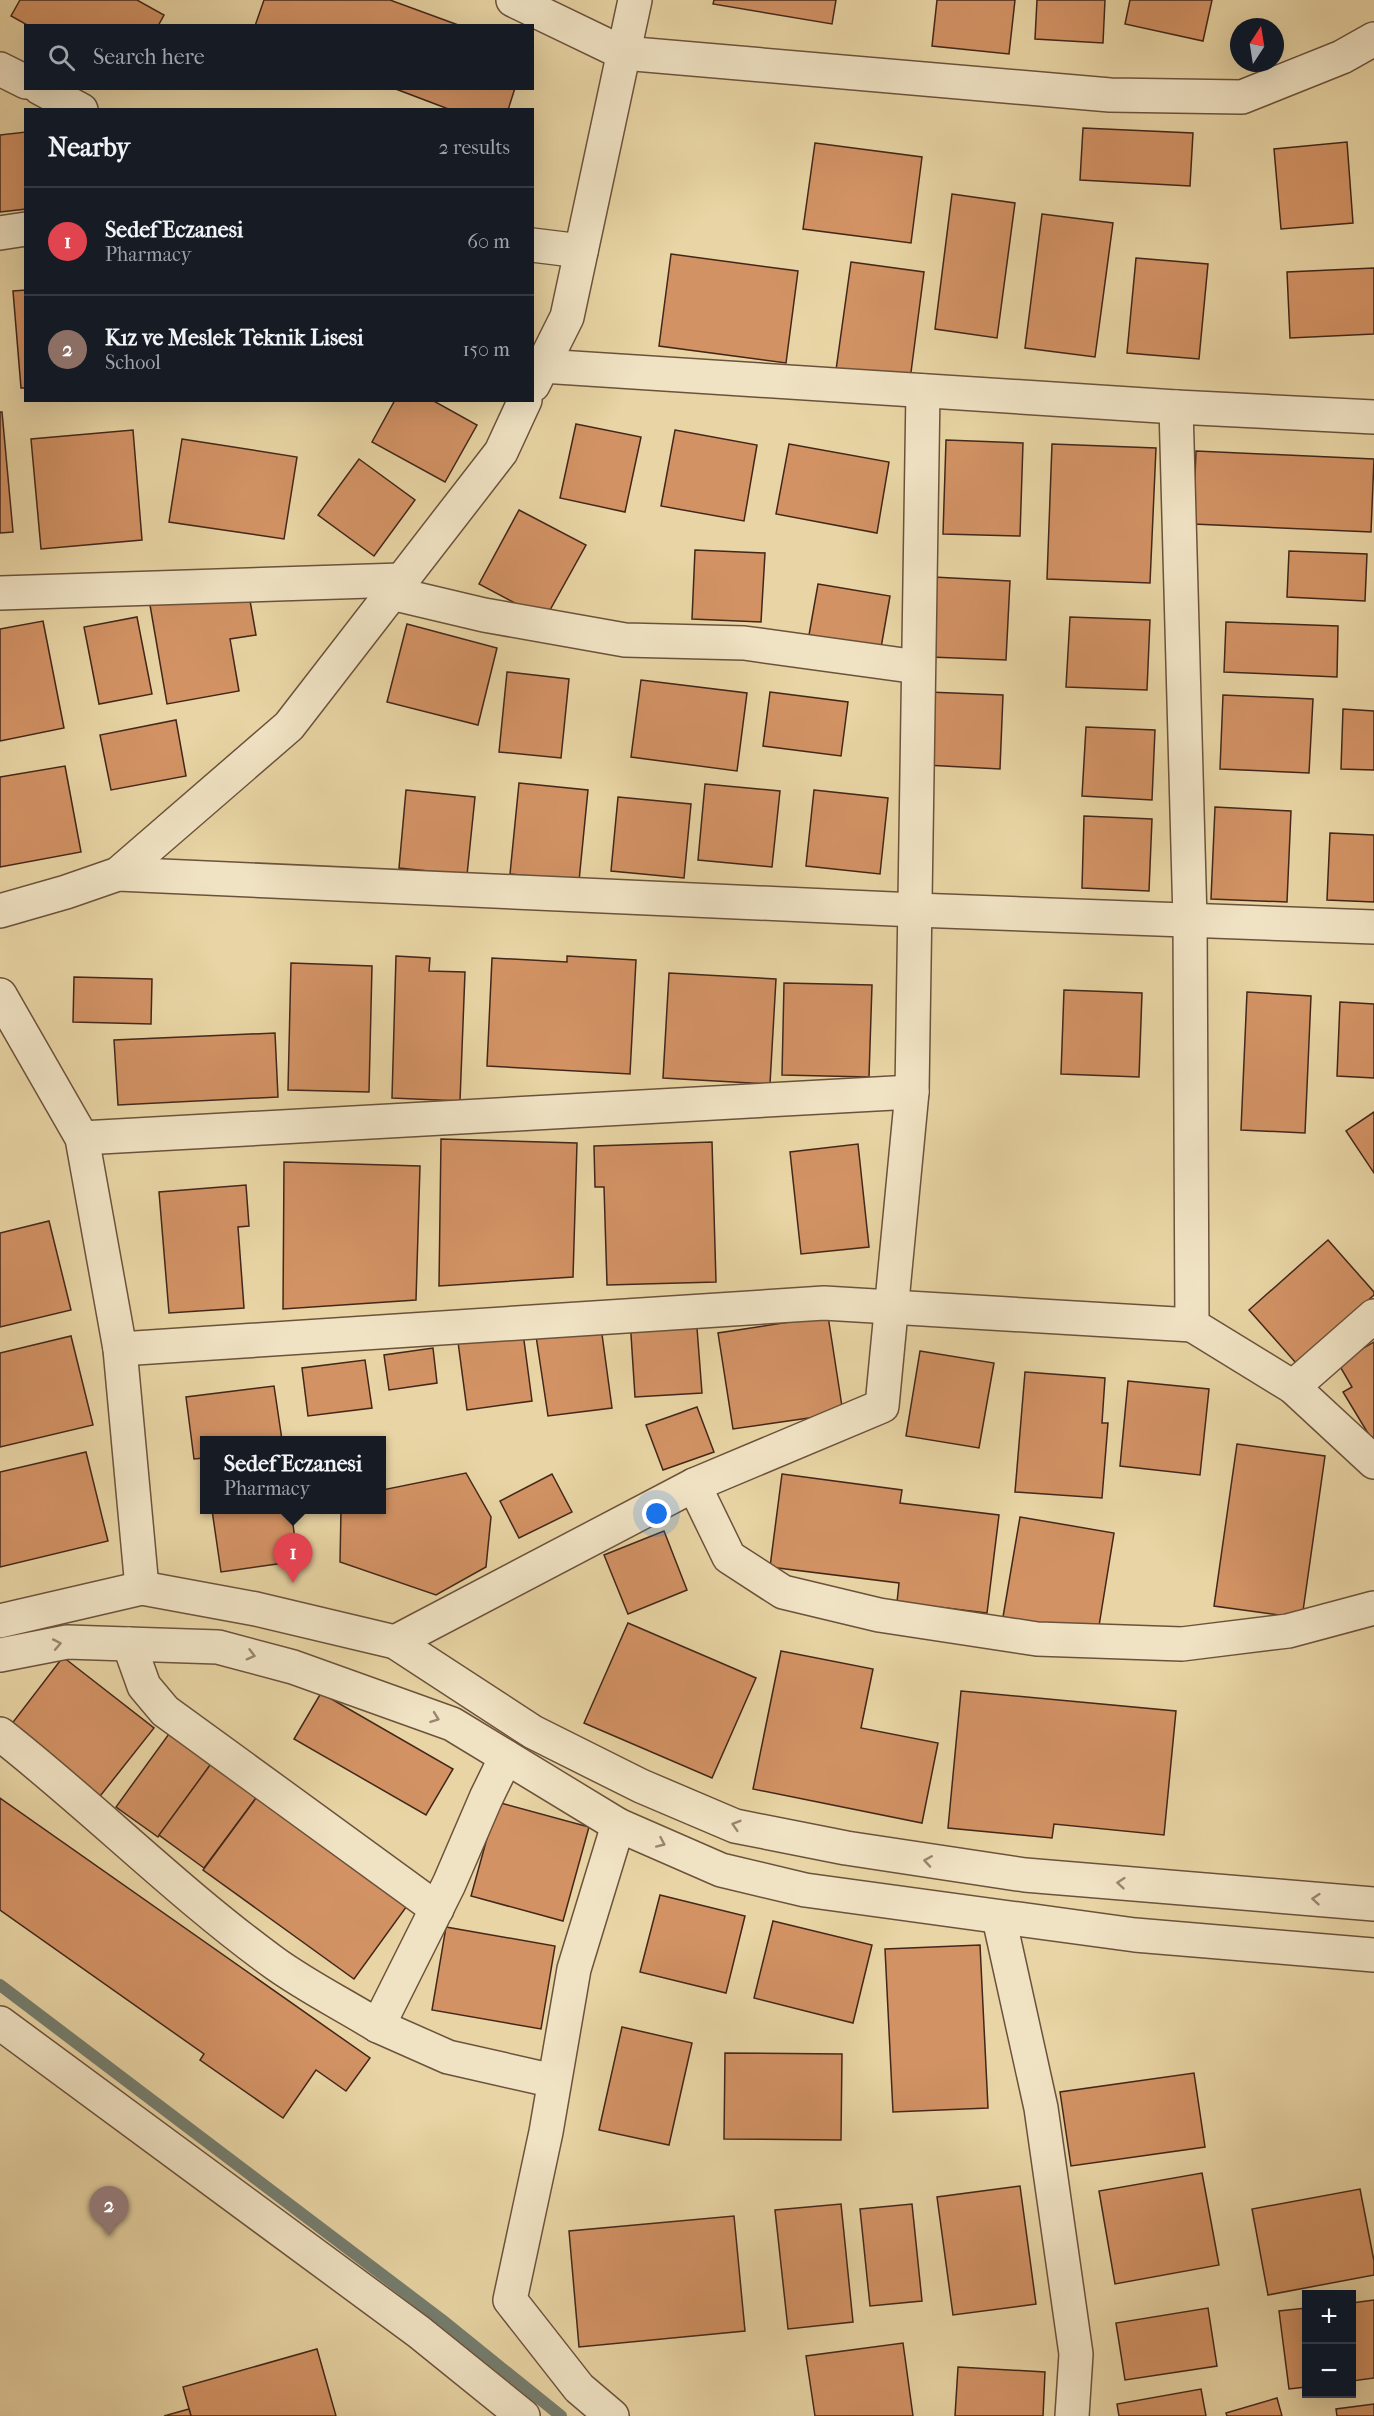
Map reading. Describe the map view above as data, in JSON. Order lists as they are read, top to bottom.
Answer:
{
  "north": "top",
  "page": {
    "search": "Search here",
    "heading": ["Nearby", "2 results"],
    "list": [
      {
        "mark": "1",
        "name": "Sedef Eczanesi",
        "note": "Pharmacy",
        "value": "60 m"
      },
      {
        "mark": "2",
        "name": "Kız ve Meslek Teknik Lisesi",
        "note": "School",
        "value": "150 m"
      }
    ],
    "popup": ["Sedef Eczanesi", "Pharmacy"],
    "pins": ["1", "2"],
    "map_buttons": ["+", "−"]
  }
}
